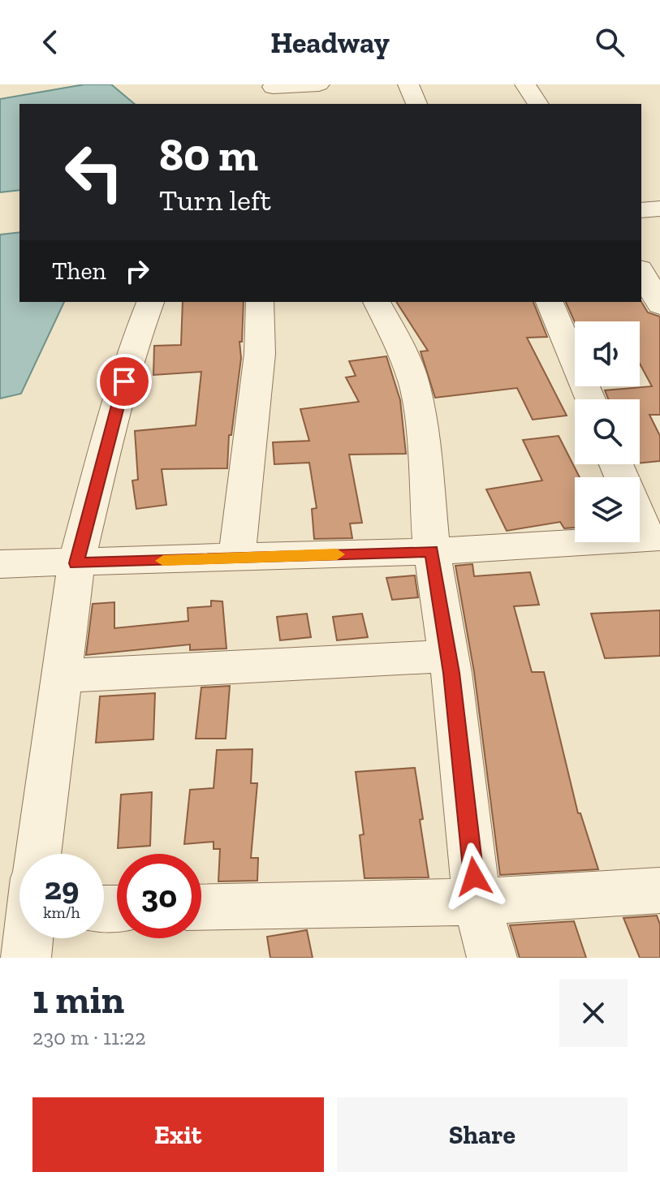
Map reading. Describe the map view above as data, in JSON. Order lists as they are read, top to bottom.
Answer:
{
  "page": {
    "header": "Headway",
    "turn": ["80 m", "Turn left"],
    "then": "Then",
    "speed": "29 km/h",
    "limit": "30",
    "heading": ["1 min", "230 m · 11:22"],
    "buttons": ["Exit", "Share"]
  }
}
